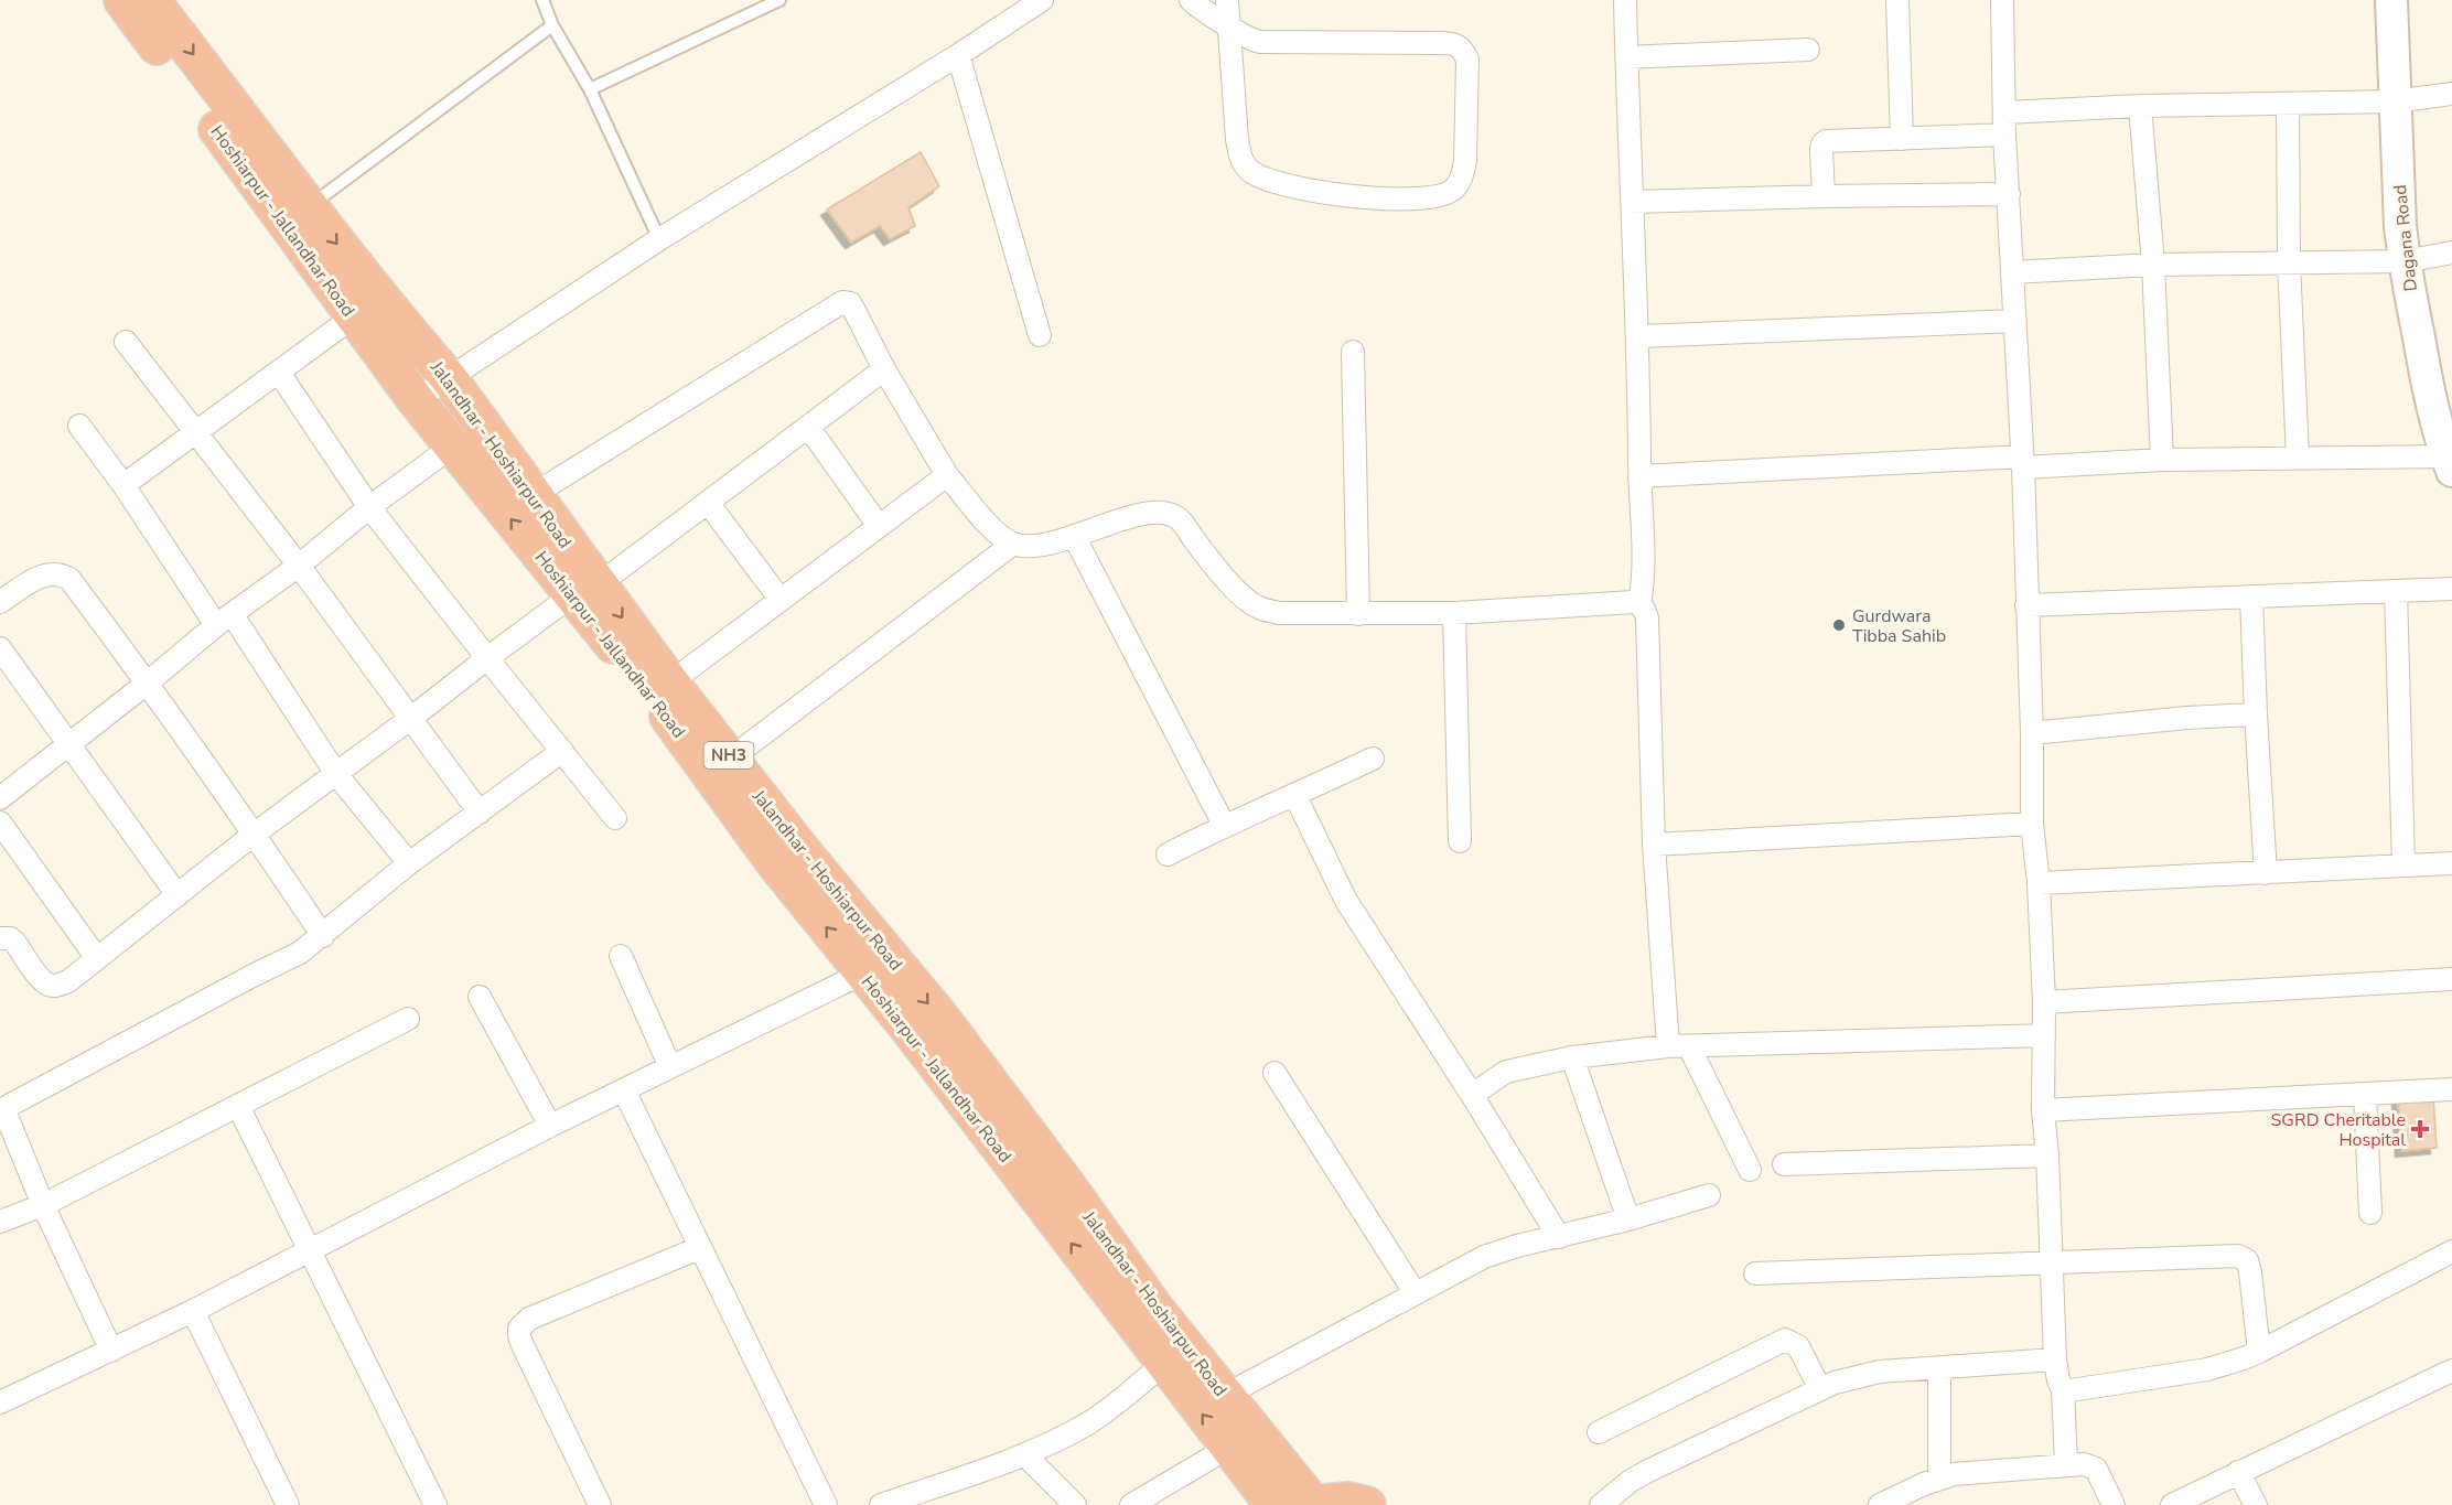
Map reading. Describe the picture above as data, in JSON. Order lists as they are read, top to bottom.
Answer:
{
  "streets": {
    "highway": ["Hoshiarpur - Jallandhar Road", "Jalandhar - Hoshiarpur Road", "NH3"],
    "street": ["Dagana Road"]
  },
  "crossings": [
    ["Hoshiarpur - Jallandhar Road", "Jalandhar - Hoshiarpur Road"]
  ],
  "one_way": ["Hoshiarpur - Jallandhar Road", "Jalandhar - Hoshiarpur Road"],
  "places": {
    "other": ["Gurdwara Tibba Sahib"],
    "health": ["SGRD Cheritable Hospital"]
  }
}
